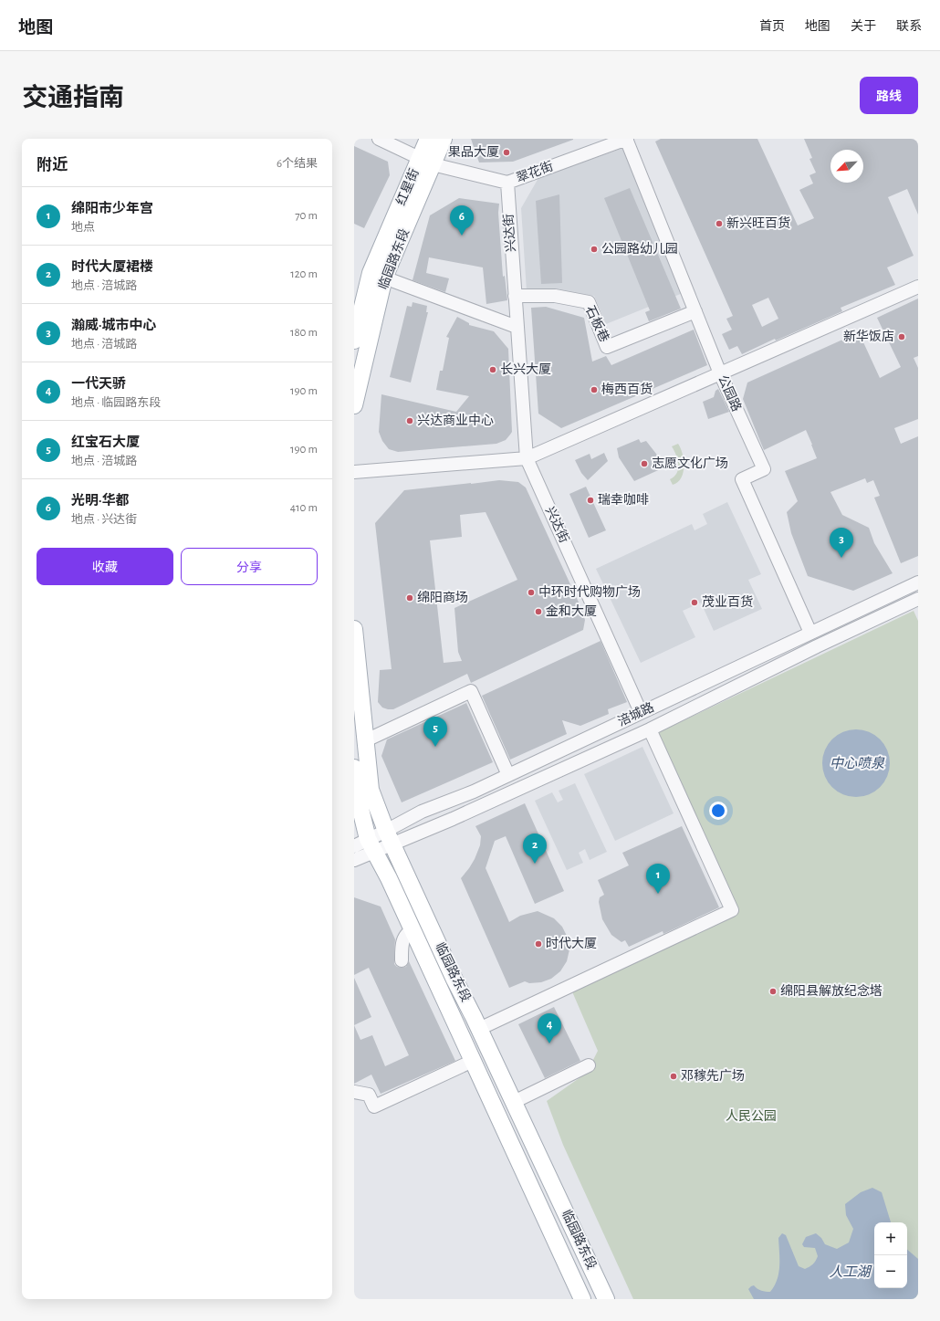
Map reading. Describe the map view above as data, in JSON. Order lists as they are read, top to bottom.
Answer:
{
  "streets": {
    "main road": ["红星街", "临园路东段"],
    "street": [
      "翠花街",
      "兴达街",
      "石板巷",
      "公园路",
      "涪城路"
    ]
  },
  "crossings": [
    ["翠花街", "红星街"],
    ["翠花街", "兴达街"],
    ["翠花街", "临园路东段"],
    ["翠花街", "公园路"],
    ["红星街", "临园路东段"],
    ["兴达街", "石板巷"],
    ["兴达街", "涪城路"],
    ["临园路东段", "涪城路"],
    ["石板巷", "公园路"],
    ["公园路", "涪城路"]
  ],
  "water": ["中心喷泉", "人工湖"],
  "parks": ["人民公园"],
  "places": [
    "果品大厦",
    "新兴旺百货",
    "公园路幼儿园",
    "新华饭店",
    "长兴大厦",
    "梅西百货",
    "兴达商业中心",
    "志愿文化广场",
    "瑞幸咖啡",
    "中环时代购物广场",
    "绵阳商场",
    "茂业百货",
    "金和大厦",
    "时代大厦",
    "绵阳县解放纪念塔",
    "邓稼先广场"
  ],
  "north": "bottom left",
  "page": {
    "header": "地图",
    "nav": [
      "首页",
      "地图",
      "关于",
      "联系"
    ],
    "title": "交通指南",
    "buttons": [
      "路线",
      ["收藏", "分享"]
    ],
    "heading": ["附近", "6个结果"],
    "list": [
      {
        "mark": "1",
        "name": "绵阳市少年宫",
        "note": "地点",
        "value": "70 m"
      },
      {
        "mark": "2",
        "name": "时代大厦裙楼",
        "note": "地点 · 涪城路",
        "value": "120 m"
      },
      {
        "mark": "3",
        "name": "瀚威·城市中心",
        "note": "地点 · 涪城路",
        "value": "180 m"
      },
      {
        "mark": "4",
        "name": "一代天骄",
        "note": "地点 · 临园路东段",
        "value": "190 m"
      },
      {
        "mark": "5",
        "name": "红宝石大厦",
        "note": "地点 · 涪城路",
        "value": "190 m"
      },
      {
        "mark": "6",
        "name": "光明·华都",
        "note": "地点 · 兴达街",
        "value": "410 m"
      }
    ],
    "pins": [
      "6",
      "3",
      "5",
      "2",
      "1",
      "4"
    ],
    "map_buttons": ["+", "−"]
  }
}
